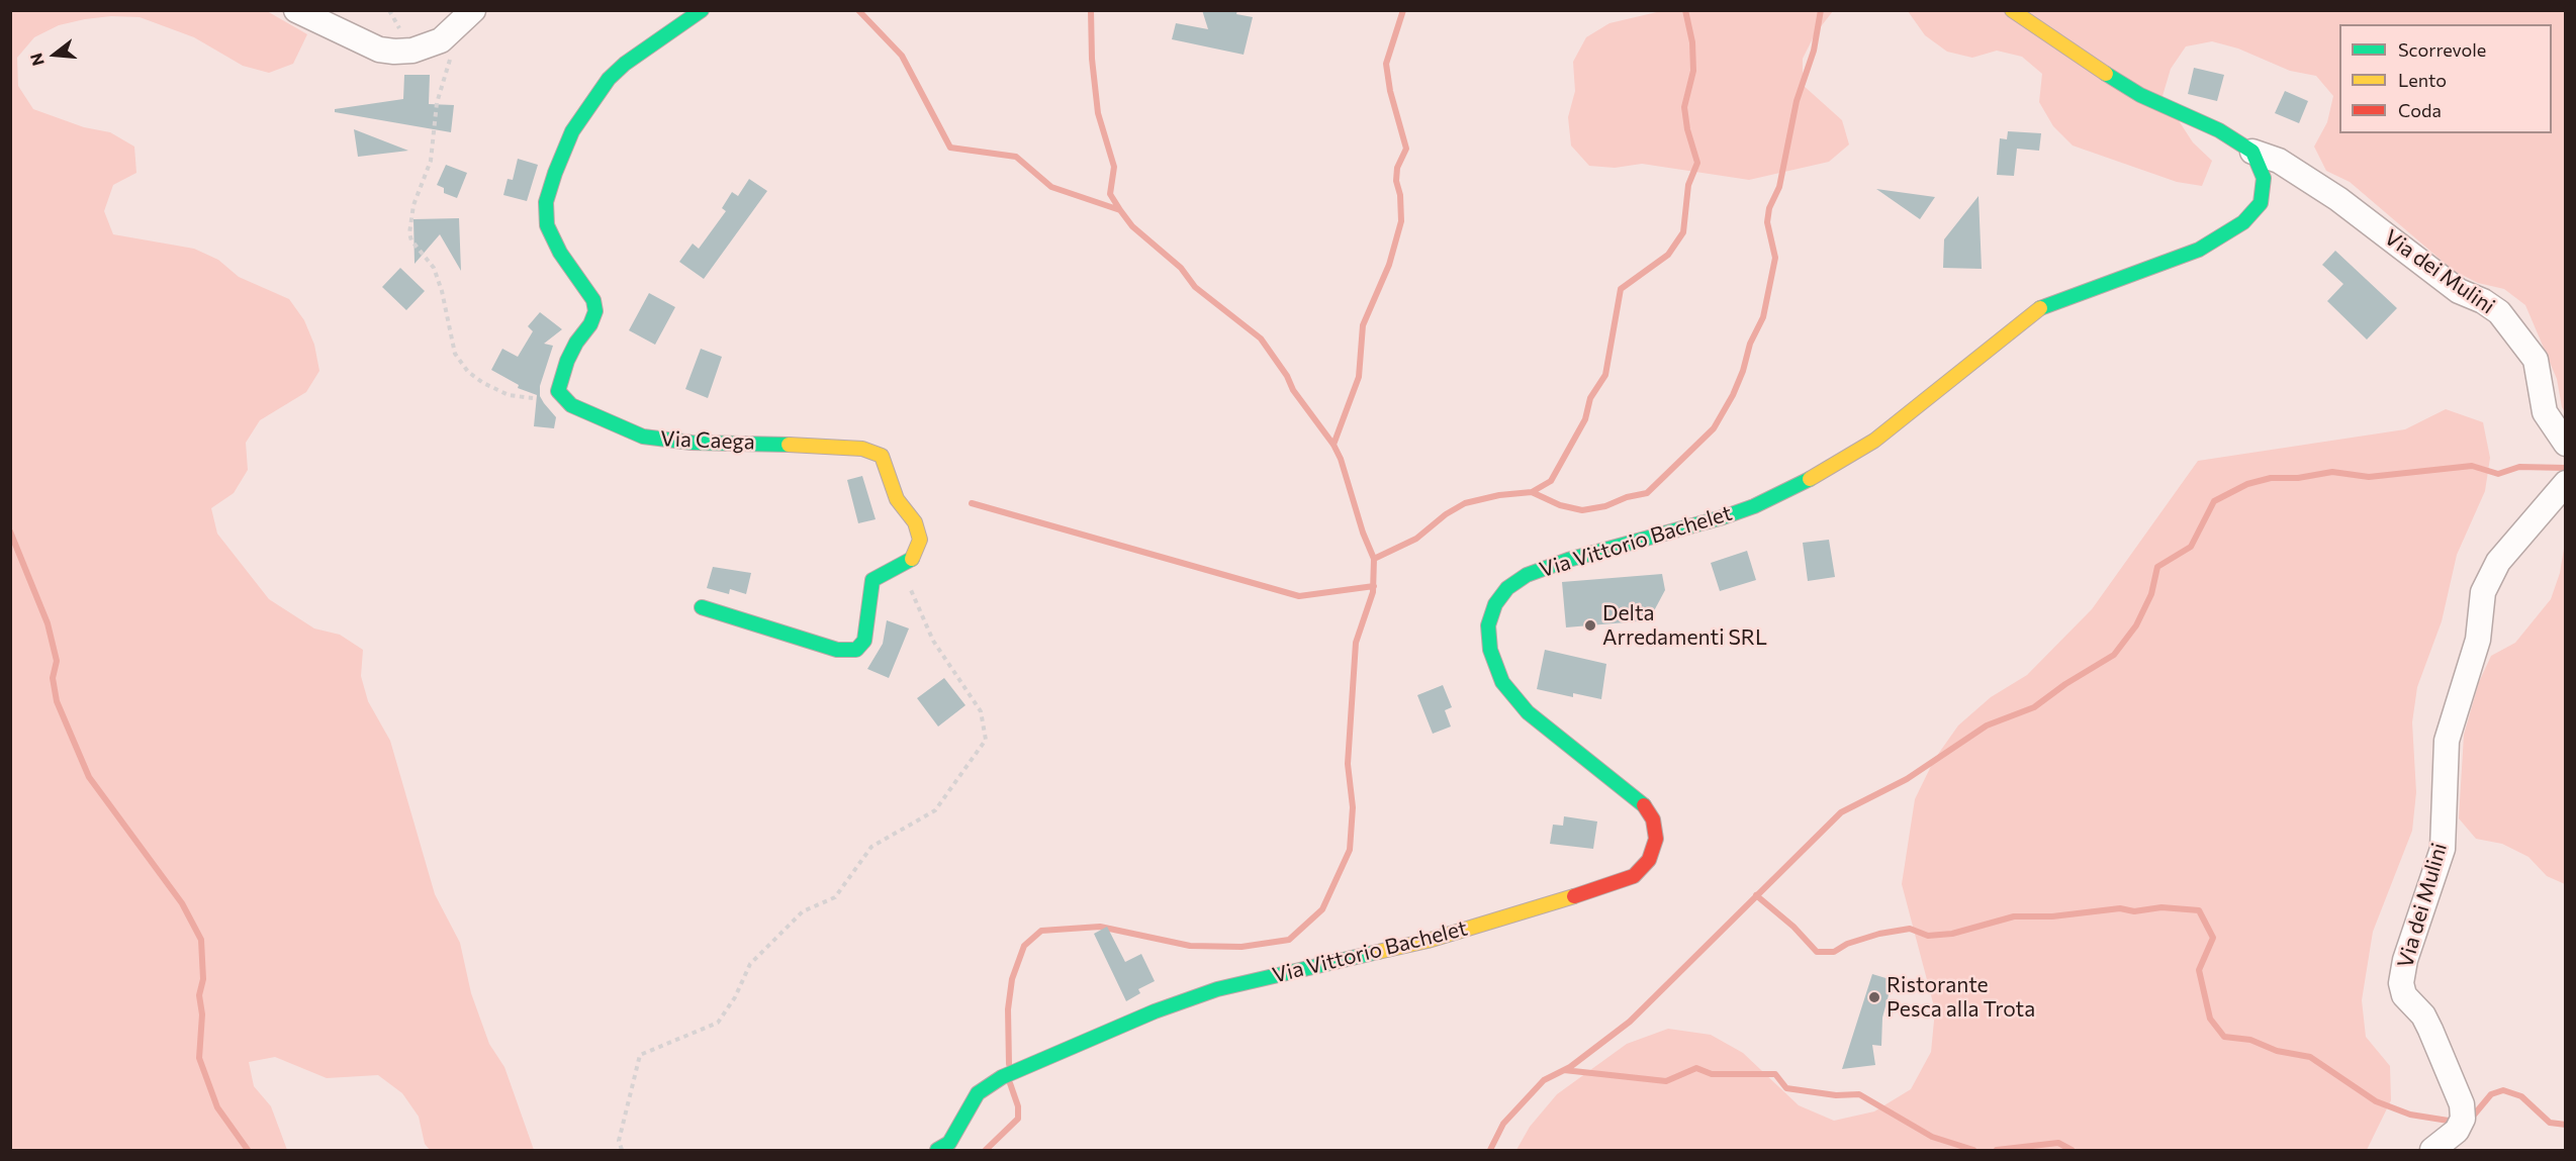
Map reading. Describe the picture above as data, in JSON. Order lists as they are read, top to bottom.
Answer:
{
  "streets": {
    "street": ["Via dei Mulini", "Via Caega", "Via Vittorio Bachelet"]
  },
  "crossings": [
    ["Via dei Mulini", "Via Vittorio Bachelet"]
  ],
  "places": ["Delta Arredamenti SRL", "Ristorante Pesca alla Trota"],
  "legend": ["Scorrevole", "Lento", "Coda"],
  "north": "left"
}
